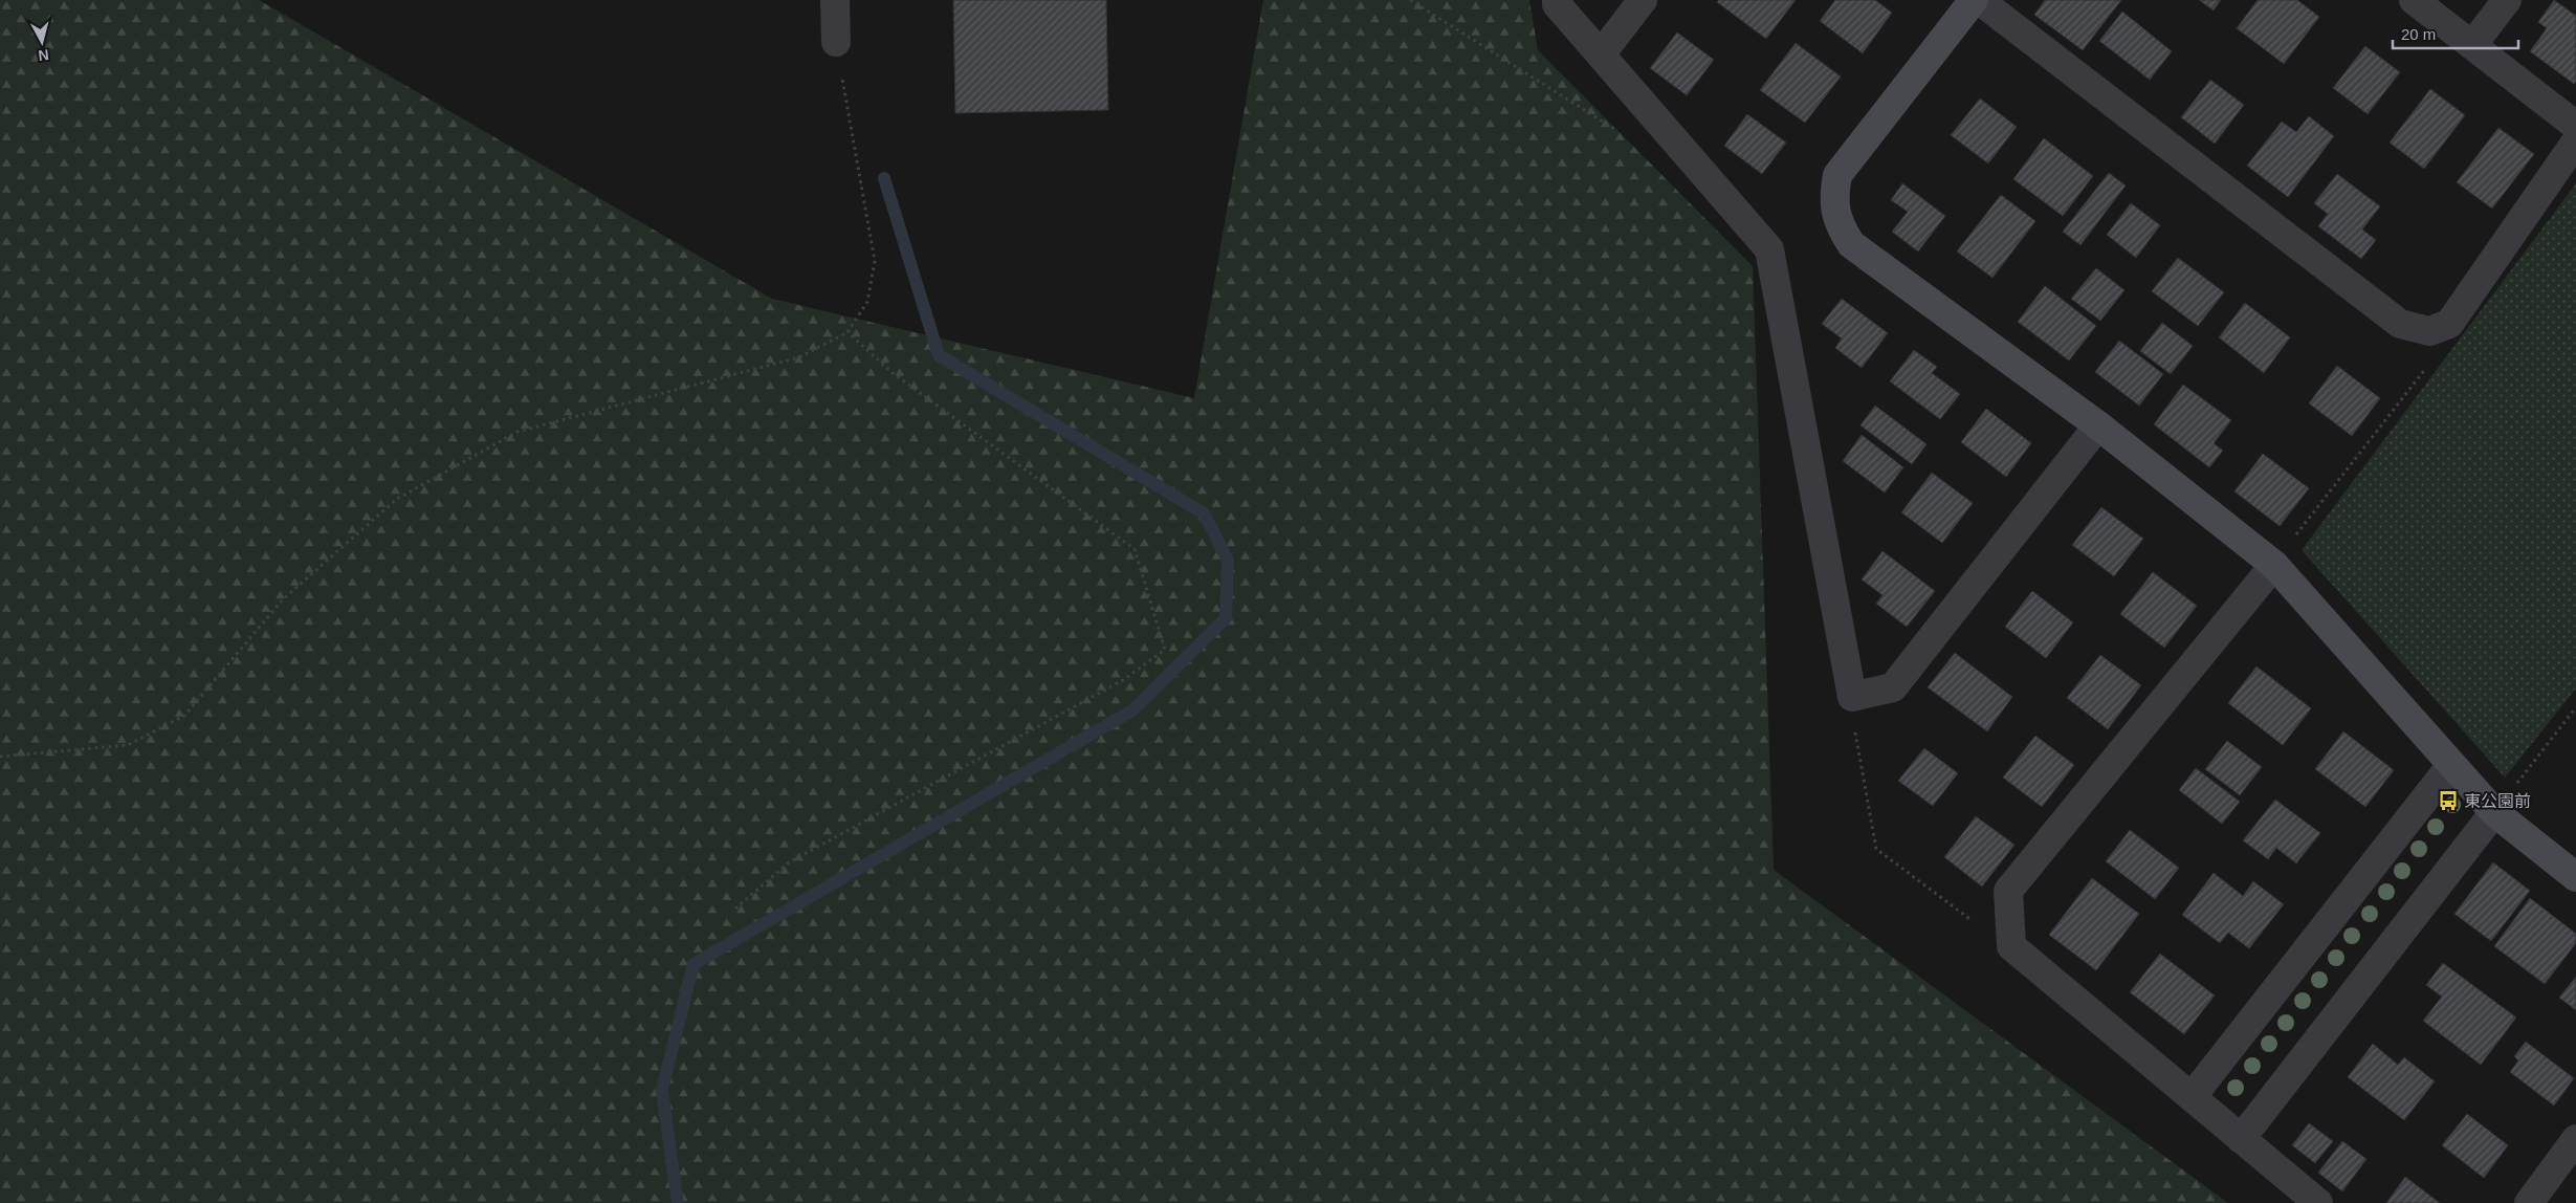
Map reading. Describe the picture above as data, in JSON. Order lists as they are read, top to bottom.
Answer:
{
  "places": {
    "bus stop": ["東公園前"]
  },
  "scale_bar": "20 m",
  "north": "bottom"
}
